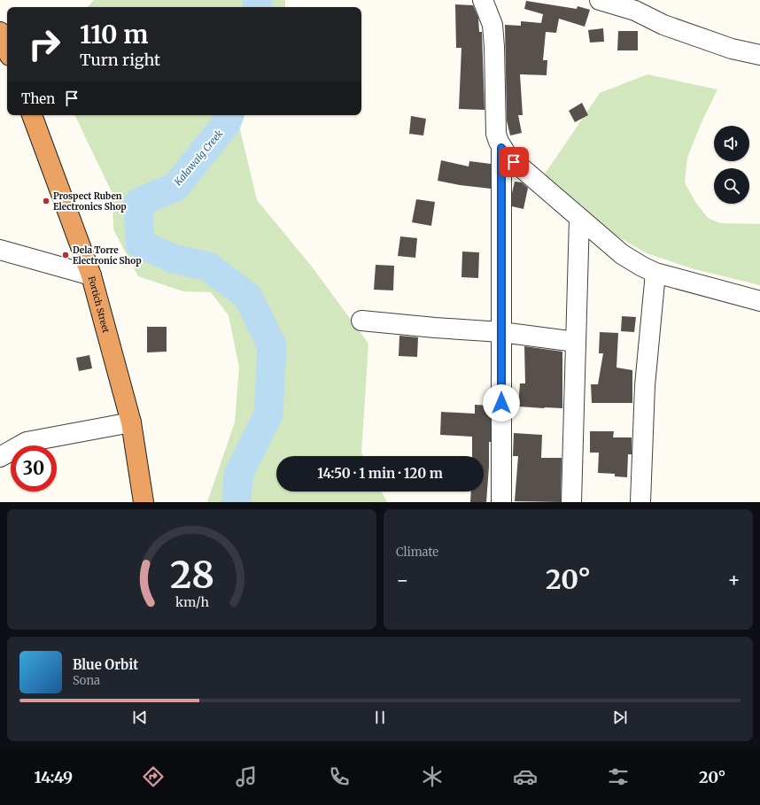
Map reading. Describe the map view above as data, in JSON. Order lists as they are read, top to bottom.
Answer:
{
  "streets": {
    "highway": ["Fortich Street"]
  },
  "water": ["Kalawaig Creek"],
  "places": ["Prospect Ruben Electronics Shop", "Dela Torre Electronic Shop"],
  "page": {
    "turn": ["110 m", "Turn right"],
    "then": "Then",
    "limit": "30",
    "trip": "14:50 · 1 min · 120 m",
    "tile": "Climate",
    "heat": ["−", "20°", "+"],
    "song": ["Blue Orbit", "Sona"],
    "tabs": ["14:49", "20°"],
    "gauge": ["28", "km/h"]
  }
}
